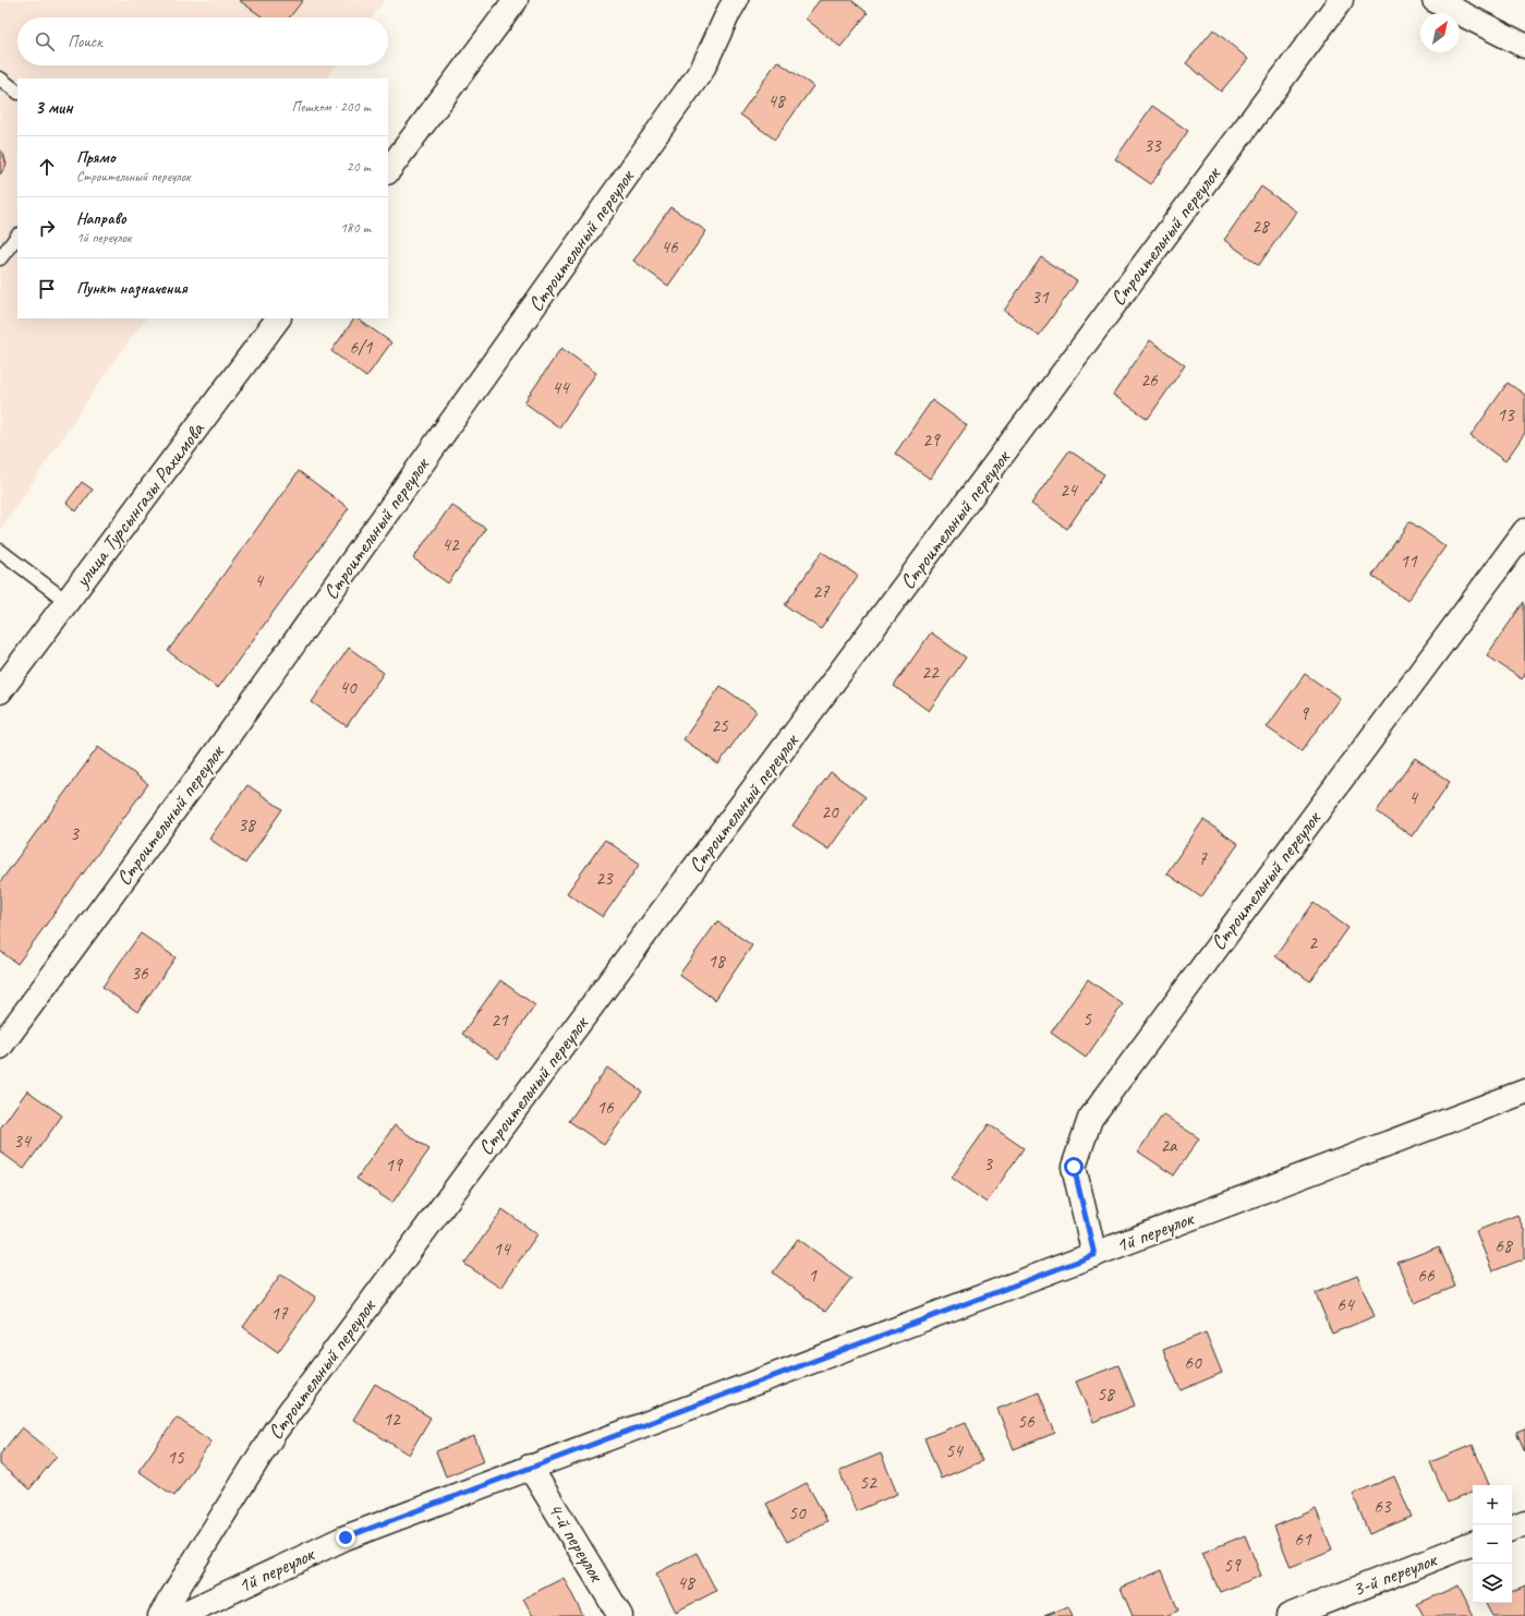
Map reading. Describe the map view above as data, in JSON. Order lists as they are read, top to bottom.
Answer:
{
  "streets": {
    "street": [
      "Строительный переулок",
      "улица Турсынгазы Рахимова",
      "1й переулок",
      "4-й переулок",
      "3-й переулок"
    ]
  },
  "crossings": [
    ["Строительный переулок", "1й переулок"],
    ["1й переулок", "4-й переулок"]
  ],
  "house_numbers": [
    "48",
    "33",
    "28",
    "46",
    "31",
    "6/1",
    "26",
    "44",
    "13",
    "29",
    "24",
    "42",
    "11",
    "4",
    "27",
    "22",
    "40",
    "9",
    "25",
    "4",
    "20",
    "38",
    "3",
    "7",
    "23",
    "2",
    "18",
    "36",
    "5",
    "21",
    "16",
    "34",
    "2а",
    "3",
    "19",
    "68",
    "14",
    "1",
    "66",
    "64",
    "17",
    "60",
    "58",
    "12",
    "56",
    "54",
    "15",
    "52",
    "63",
    "50",
    "61",
    "59",
    "48"
  ],
  "north": "top right",
  "page": {
    "search": "Поиск",
    "heading": ["3 мин", "Пешком · 200 m"],
    "list": [
      ["Прямо", "Строительный переулок", "20 m"],
      ["Направо", "1й переулок", "180 m"],
      "Пункт назначения"
    ],
    "map_buttons": ["+", "−"]
  }
}
